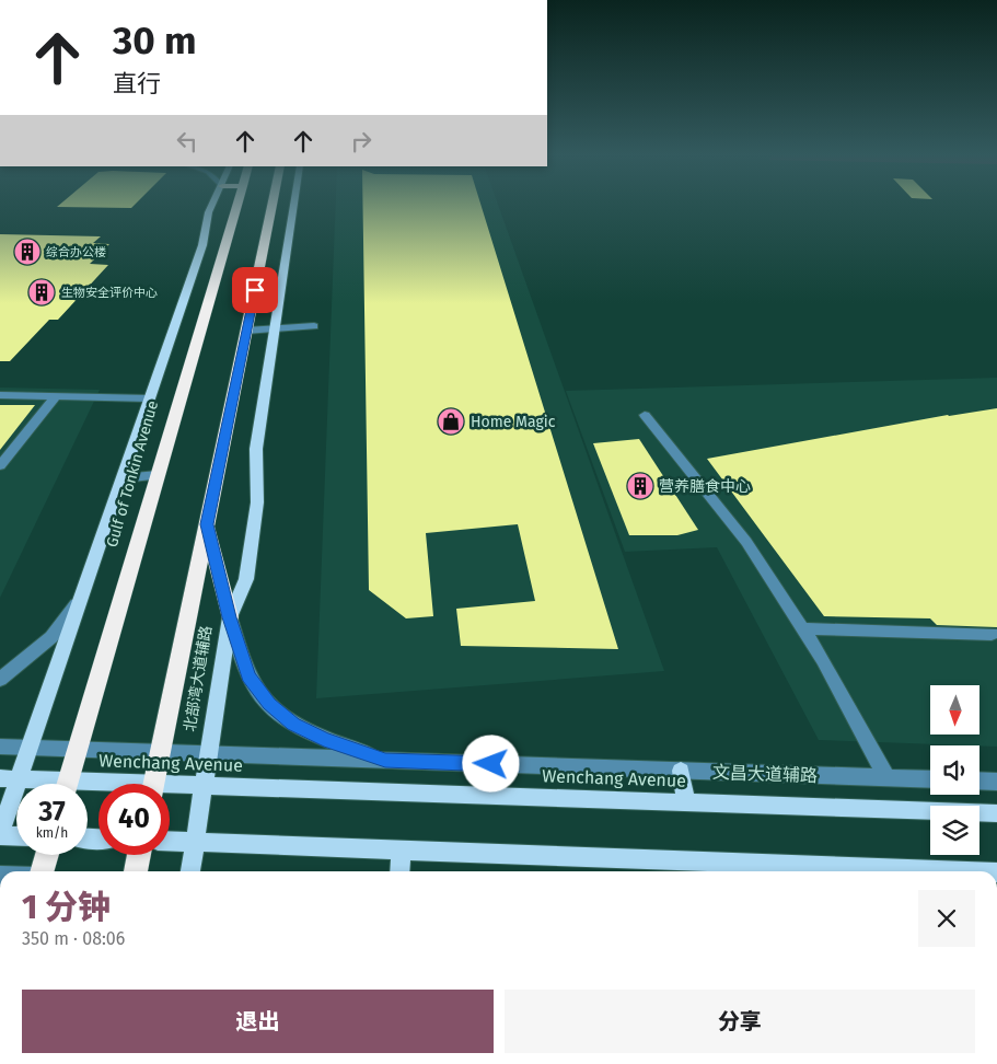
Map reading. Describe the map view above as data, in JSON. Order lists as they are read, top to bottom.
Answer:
{
  "streets": {
    "highway": ["Gulf of Tonkin Avenue"],
    "main road": ["北部湾大道辅路", "Wenchang Avenue"],
    "street": ["文昌大道辅路"]
  },
  "crossings": [
    ["Gulf of Tonkin Avenue", "文昌大道辅路"],
    ["北部湾大道辅路", "Wenchang Avenue"],
    ["北部湾大道辅路", "文昌大道辅路"]
  ],
  "places": {
    "building": ["综合办公楼", "生物安全评价中心", "营养膳食中心"],
    "shop": ["Home Magic"]
  },
  "north": "bottom",
  "page": {
    "turn": ["30 m", "直行"],
    "speed": "37 km/h",
    "limit": "40",
    "heading": ["1 分钟", "350 m · 08:06"],
    "buttons": ["退出", "分享"]
  }
}
